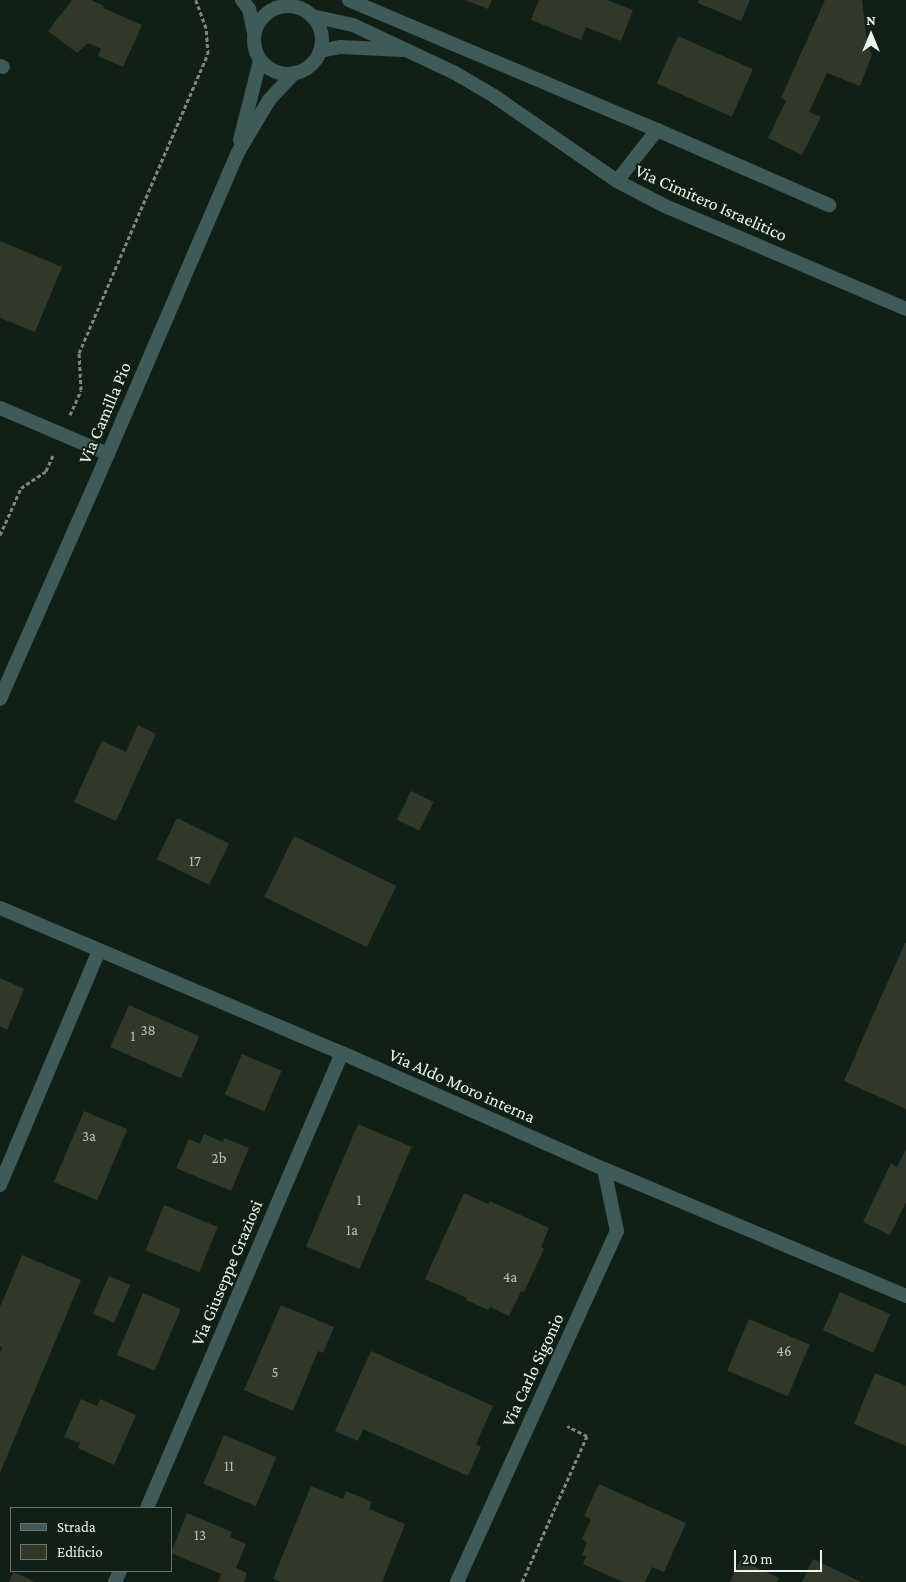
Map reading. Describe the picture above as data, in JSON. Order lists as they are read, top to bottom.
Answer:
{
  "streets": {
    "street": [
      "Via Cimitero Israelitico",
      "Via Camilla Pio",
      "Via Aldo Moro interna",
      "Via Giuseppe Graziosi",
      "Via Carlo Sigonio"
    ]
  },
  "crossings": [
    ["Via Cimitero Israelitico", "Via Camilla Pio"],
    ["Via Aldo Moro interna", "Via Giuseppe Graziosi"],
    ["Via Aldo Moro interna", "Via Carlo Sigonio"]
  ],
  "house_numbers": [
    "17",
    "38",
    "1",
    "3a",
    "2b",
    "1",
    "1a",
    "4a",
    "46",
    "5",
    "11",
    "13"
  ],
  "legend": ["Strada", "Edificio"],
  "scale_bar": "20 m",
  "north": "top"
}
